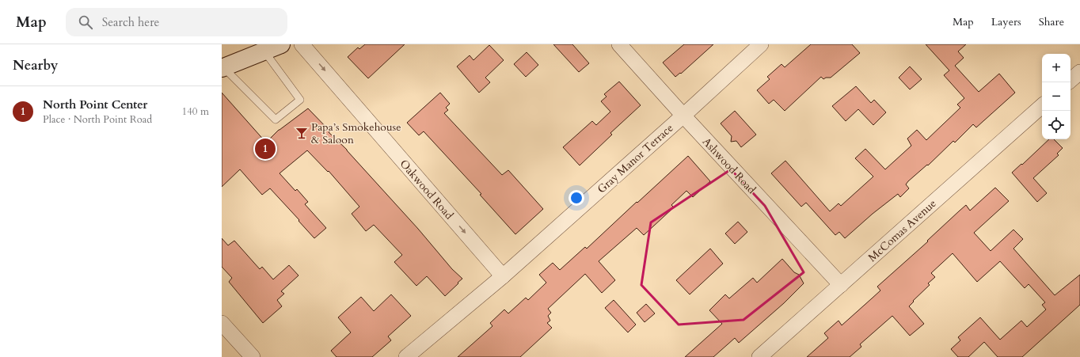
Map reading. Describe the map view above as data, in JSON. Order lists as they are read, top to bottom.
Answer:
{
  "streets": {
    "street": [
      "Gray Manor Terrace",
      "Ashwood Road",
      "Oakwood Road",
      "McComas Avenue"
    ]
  },
  "crossings": [
    ["Gray Manor Terrace", "Ashwood Road"],
    ["Gray Manor Terrace", "Oakwood Road"],
    ["Ashwood Road", "McComas Avenue"]
  ],
  "one_way": ["Oakwood Road"],
  "places": {
    "bar": ["Papa’s Smokehouse & Saloon"]
  },
  "page": {
    "header": "Map",
    "search": "Search here",
    "nav": ["Map", "Layers", "Share"],
    "heading": "Nearby",
    "map_buttons": ["+", "−"],
    "list": [
      {
        "mark": "1",
        "name": "North Point Center",
        "note": "Place · North Point Road",
        "value": "140 m"
      }
    ],
    "pins": "1"
  }
}
